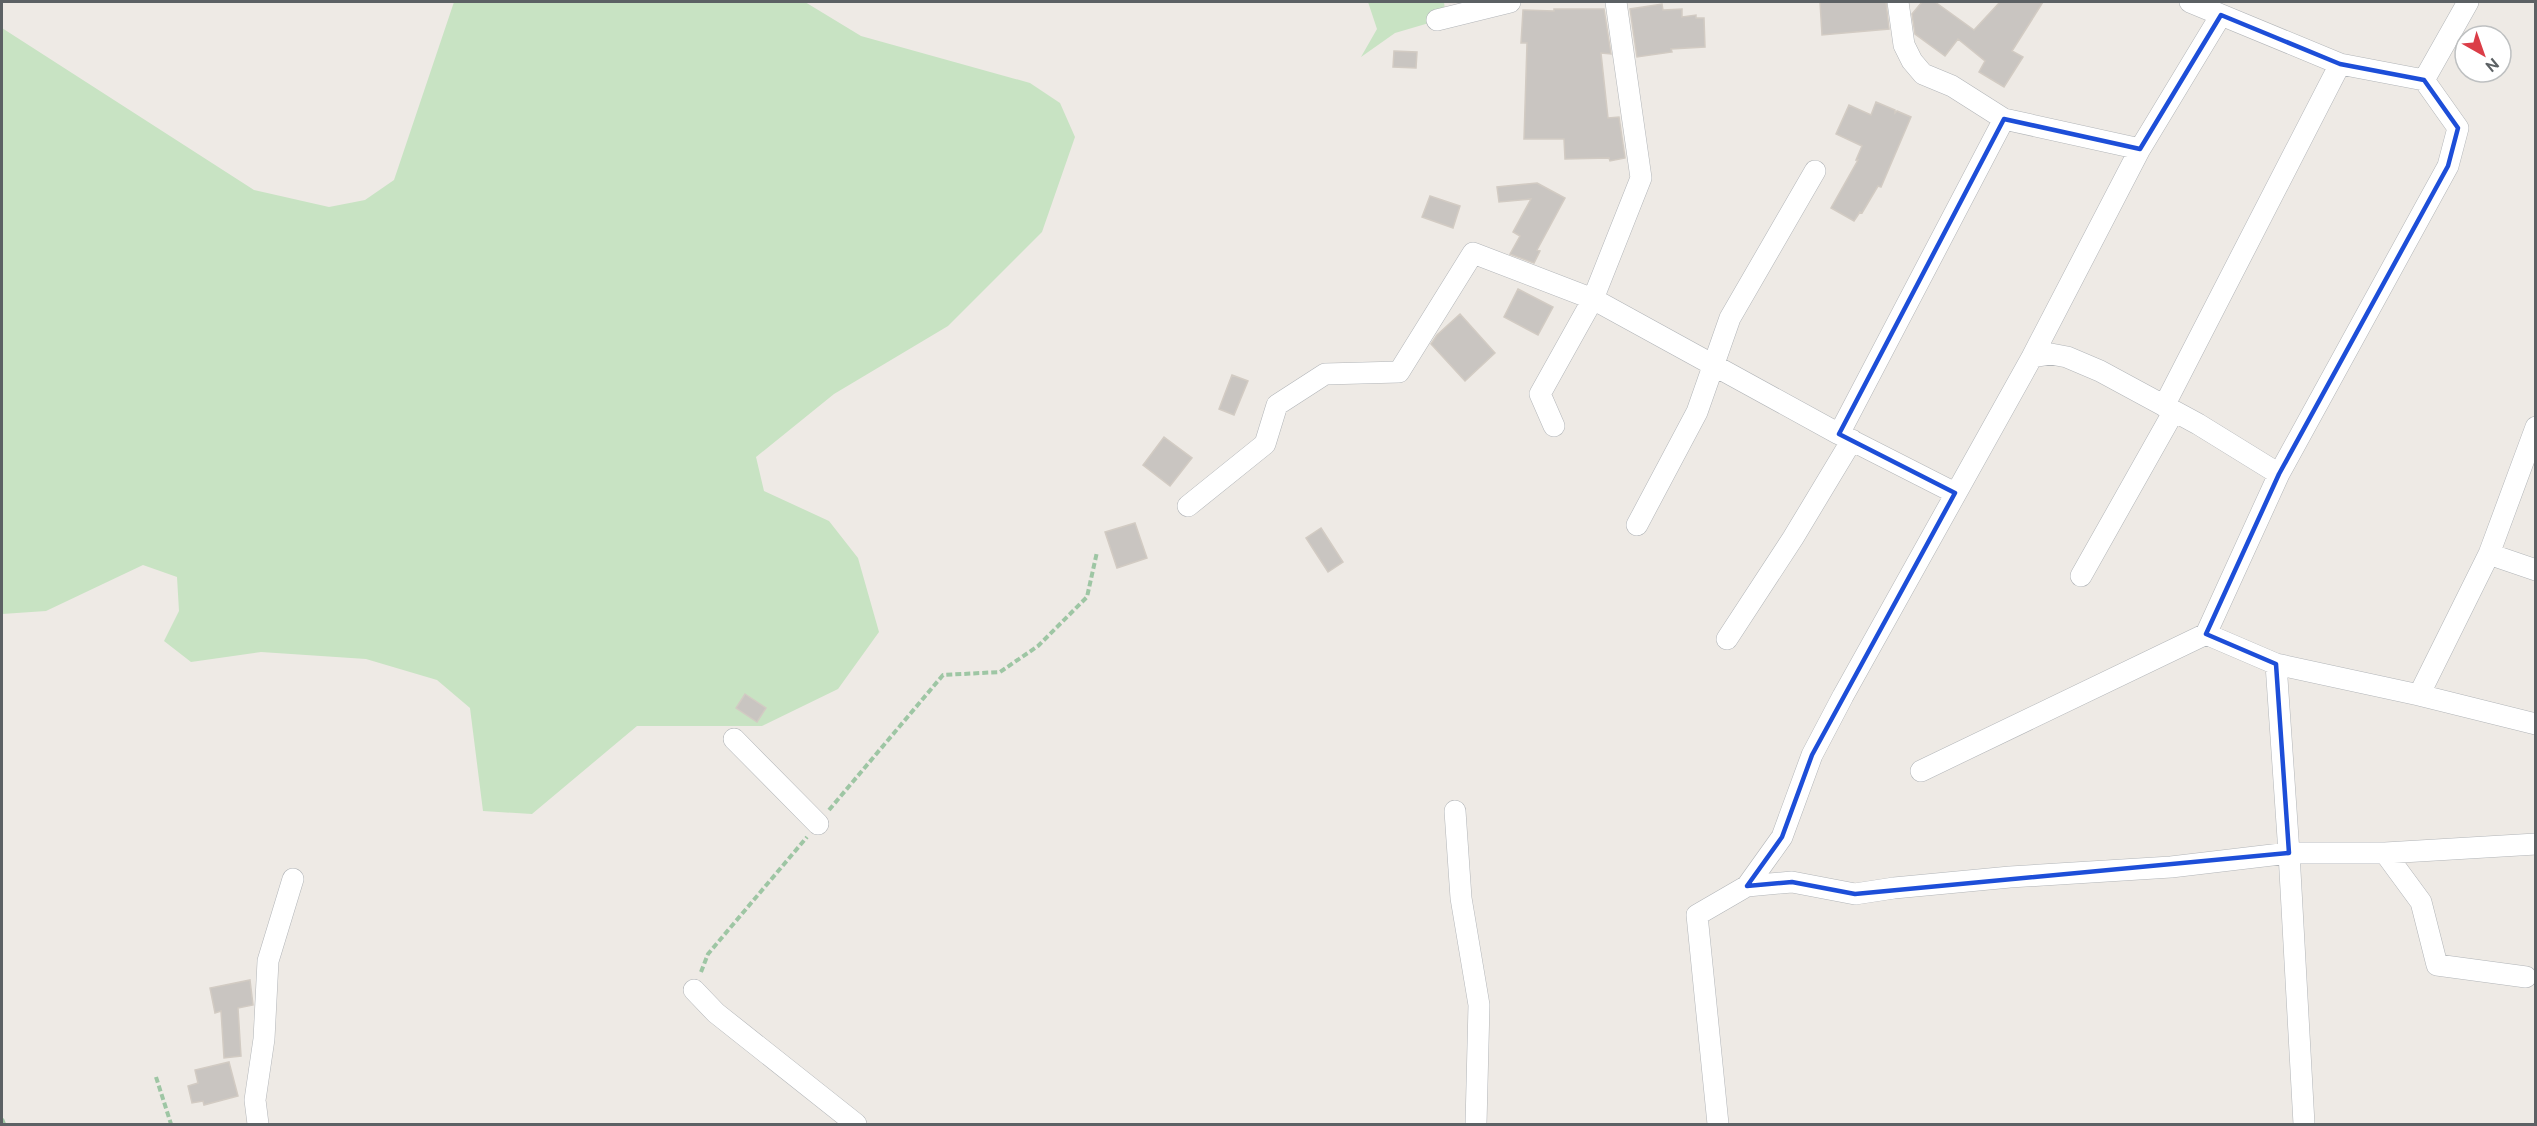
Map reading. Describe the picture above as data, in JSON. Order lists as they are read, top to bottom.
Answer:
{
  "north": "bottom right"
}
